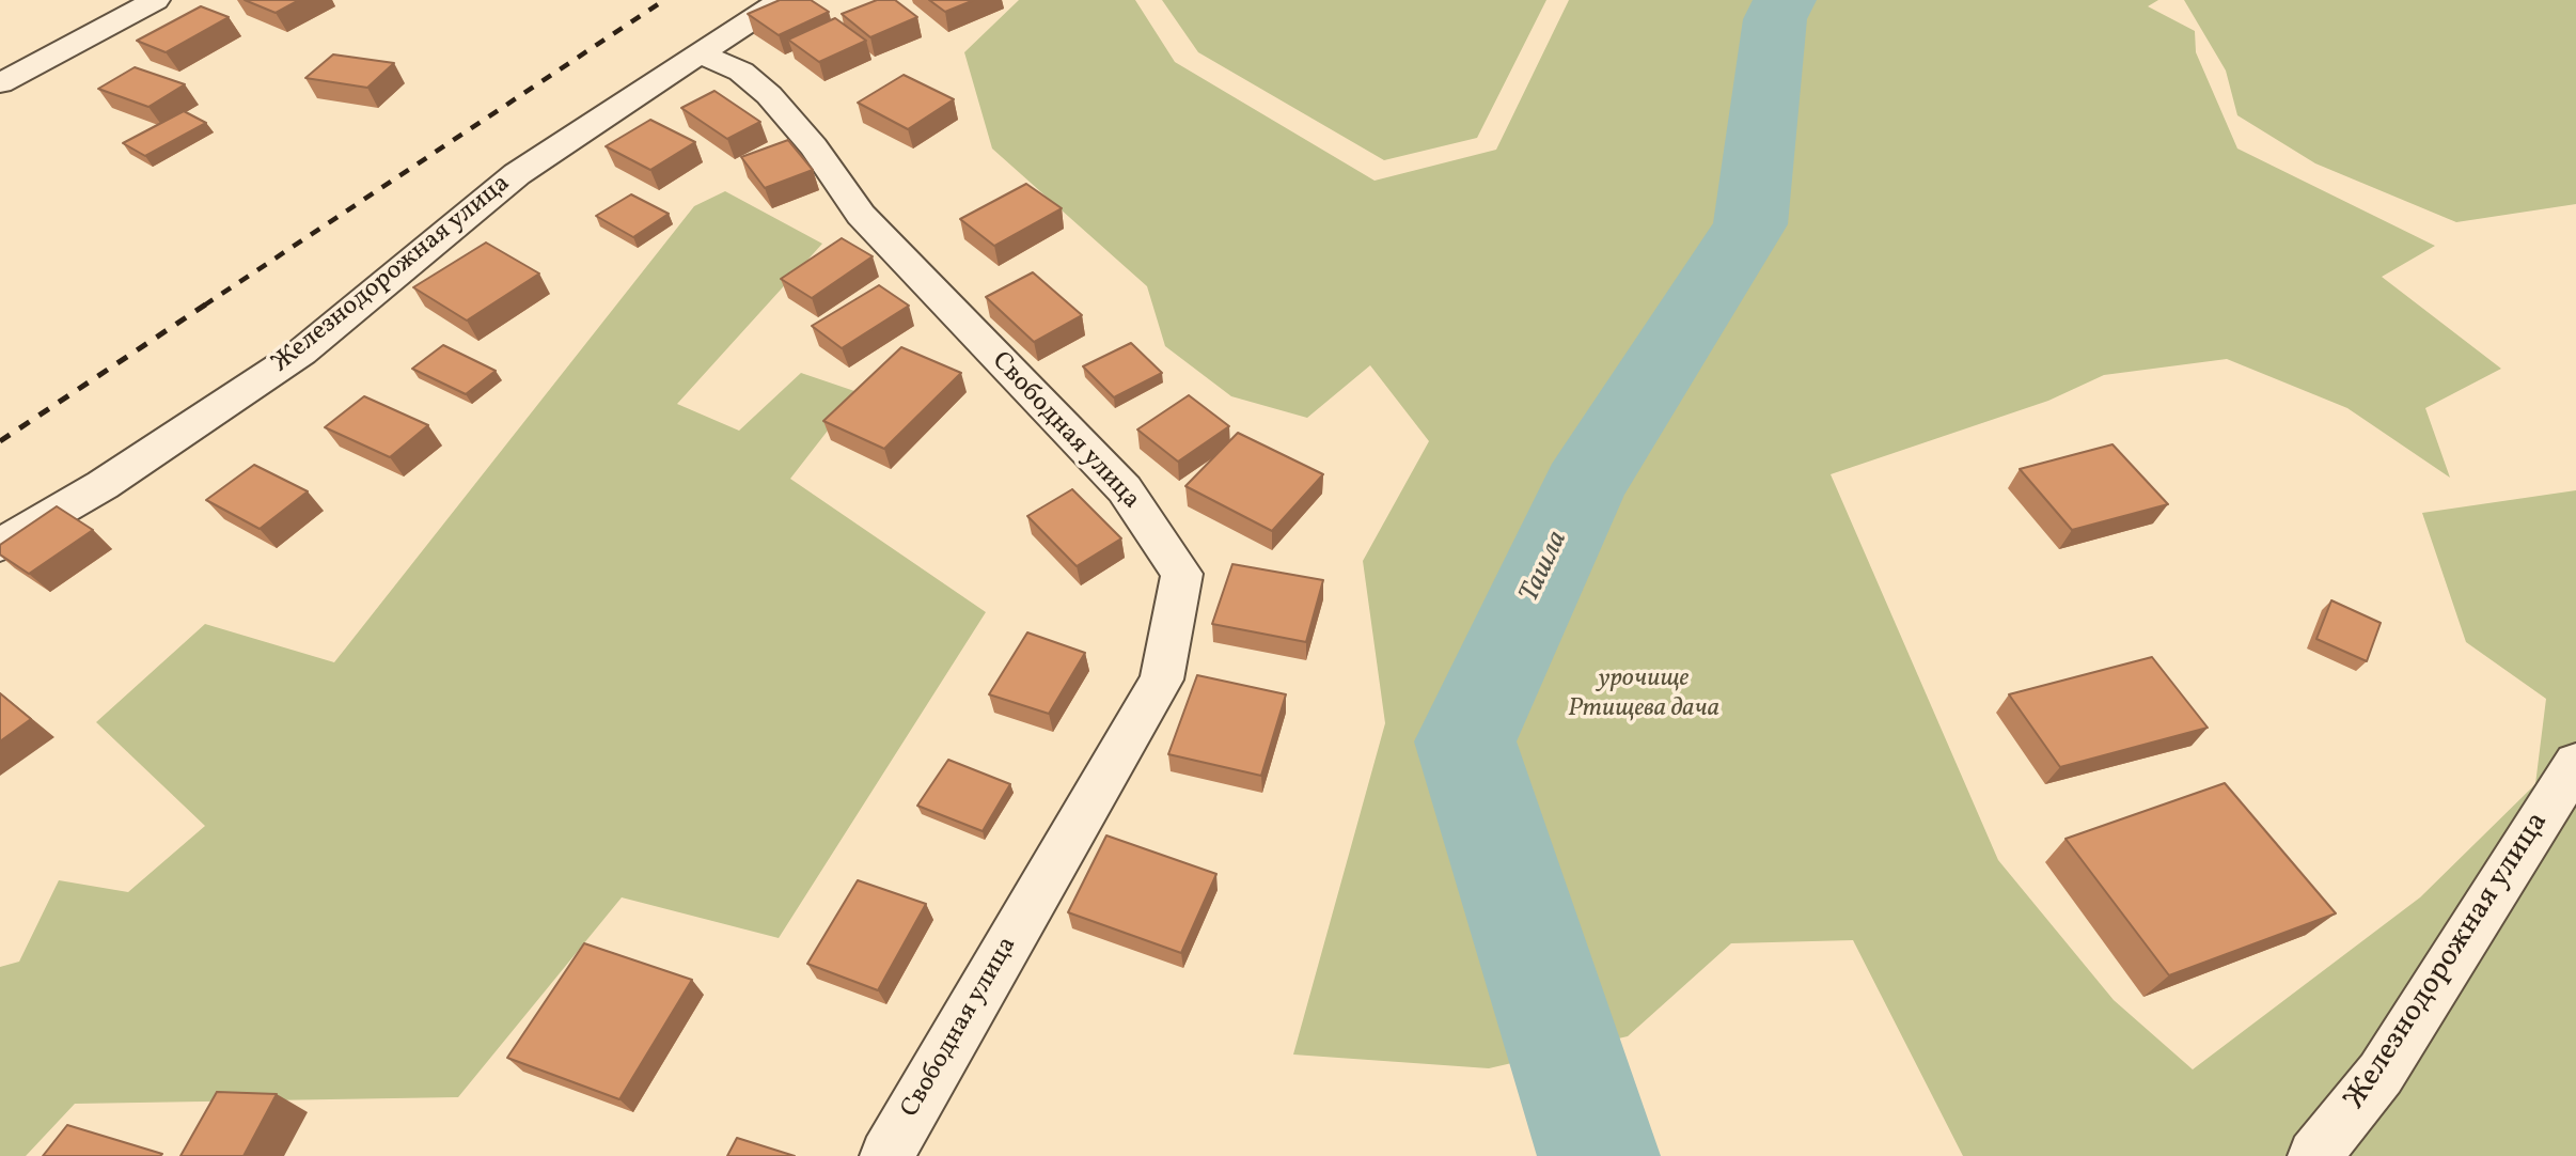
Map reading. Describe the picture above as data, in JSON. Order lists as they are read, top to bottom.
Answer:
{
  "streets": {
    "street": ["Железнодорожная улица", "Свободная улица"]
  },
  "crossings": [
    ["Железнодорожная улица", "Свободная улица"]
  ],
  "water": ["Ташла"],
  "parks": ["урочище Ртищева дача"]
}
